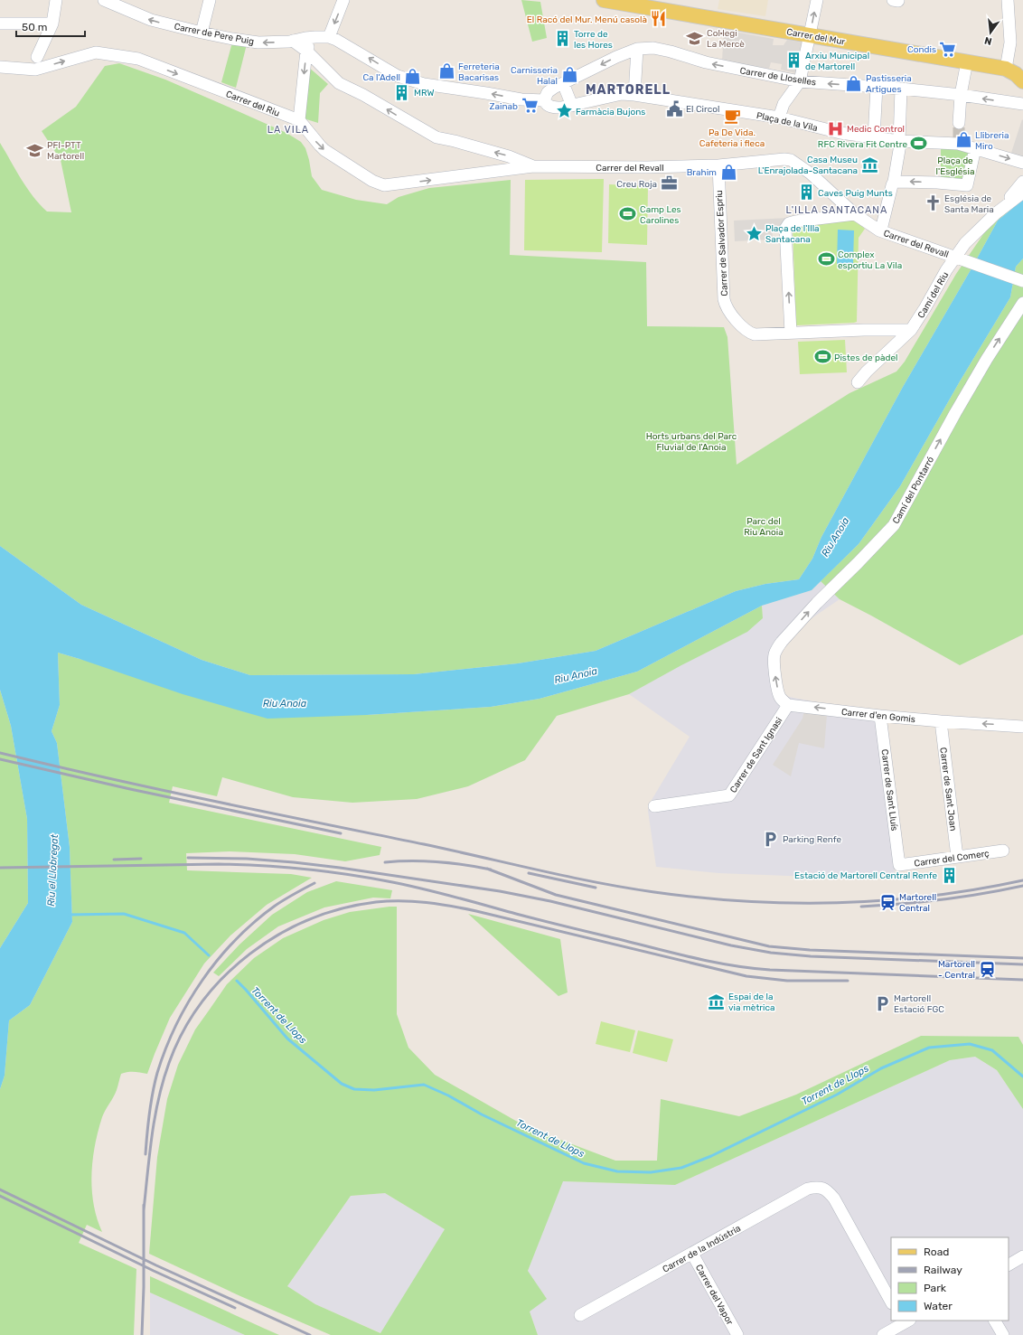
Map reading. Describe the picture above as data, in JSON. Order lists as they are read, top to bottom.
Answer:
{
  "streets": {
    "main road": ["Carrer del Mur"],
    "street": [
      "Carrer de Pere Puig",
      "Carrer de Lloselles",
      "Carrer del Riu",
      "Plaça de la Vila",
      "Carrer del Revall",
      "Carrer de Salvador Espriu",
      "Camí del Riu",
      "Camí del Pontarró",
      "Carrer d'en Gomis",
      "Carrer de Sant Ignasi",
      "Carrer de Sant Joan",
      "Carrer de Sant Lluís",
      "Carrer del Comerç",
      "Carrer de la Indústria",
      "Carrer del Vapor"
    ]
  },
  "crossings": [
    ["Carrer de Pere Puig", "Carrer del Revall"],
    ["Carrer de Lloselles", "Plaça de la Vila"],
    ["Carrer del Riu", "Carrer del Revall"],
    ["Carrer del Revall", "Carrer de Salvador Espriu"],
    ["Carrer del Revall", "Camí del Riu"],
    ["Carrer de Salvador Espriu", "Camí del Riu"],
    ["Camí del Pontarró", "Carrer d'en Gomis"],
    ["Camí del Pontarró", "Carrer de Sant Ignasi"],
    ["Carrer d'en Gomis", "Carrer de Sant Ignasi"],
    ["Carrer d'en Gomis", "Carrer de Sant Joan"],
    ["Carrer d'en Gomis", "Carrer de Sant Lluís"],
    ["Carrer de Sant Joan", "Carrer del Comerç"],
    ["Carrer de Sant Lluís", "Carrer del Comerç"],
    ["Carrer de la Indústria", "Carrer del Vapor"]
  ],
  "one_way": [
    "Carrer de Pere Puig",
    "Carrer de Lloselles",
    "Camí del Pontarró",
    "Carrer d'en Gomis"
  ],
  "districts": ["MARTORELL", "LA VILA", "L'ILLA SANTACANA"],
  "water": ["Riu Anoia", "Riu el Llobregat", "Torrent de Llops"],
  "parks": ["Plaça de l'Església", "Horts urbans del Parc Fluvial de l'Anoia", "Parc del Riu Anoia"],
  "places": {
    "restaurant": ["El Racó del Mur. Menú casolà"],
    "school or university": ["Col·legi La Mercè", "PFI-PTT Martorell"],
    "building": [
      "Torre de les Hores",
      "Arxiu Municipal de Martorell",
      "MRW",
      "Caves Puig Munts",
      "Estació de Martorell Central Renfe"
    ],
    "supermarket": ["Condis", "Zainab"],
    "shop": [
      "Ferreteria Bacarisas",
      "Carnisseria Halal",
      "Ca l'Adell",
      "Pastisseria Artigues",
      "Llibreria Miro",
      "Brahim"
    ],
    "public building": ["El Circol"],
    "place": ["Farmàcia Bujons", "Plaça de l'Illa Santacana"],
    "cafe": ["Pa De Vida. Cafeteria i fleca"],
    "hospital": ["Medic Control"],
    "sports": [
      "RFC Rivera Fit Centre",
      "Camp Les Carolines",
      "Complex esportiu La Vila",
      "Pistes de pàdel"
    ],
    "museum": ["Casa Museu L'Enrajolada-Santacana", "Espai de la via mètrica"],
    "office": ["Creu Roja"],
    "church": ["Església de Santa Maria"],
    "parking": ["Parking Renfe", "Martorell Estació FGC"],
    "station": ["Martorell Central", "Martorell - Central"]
  },
  "legend": [
    "Road",
    "Railway",
    "Park",
    "Water"
  ],
  "scale_bar": "50 m",
  "north": "bottom"
}
